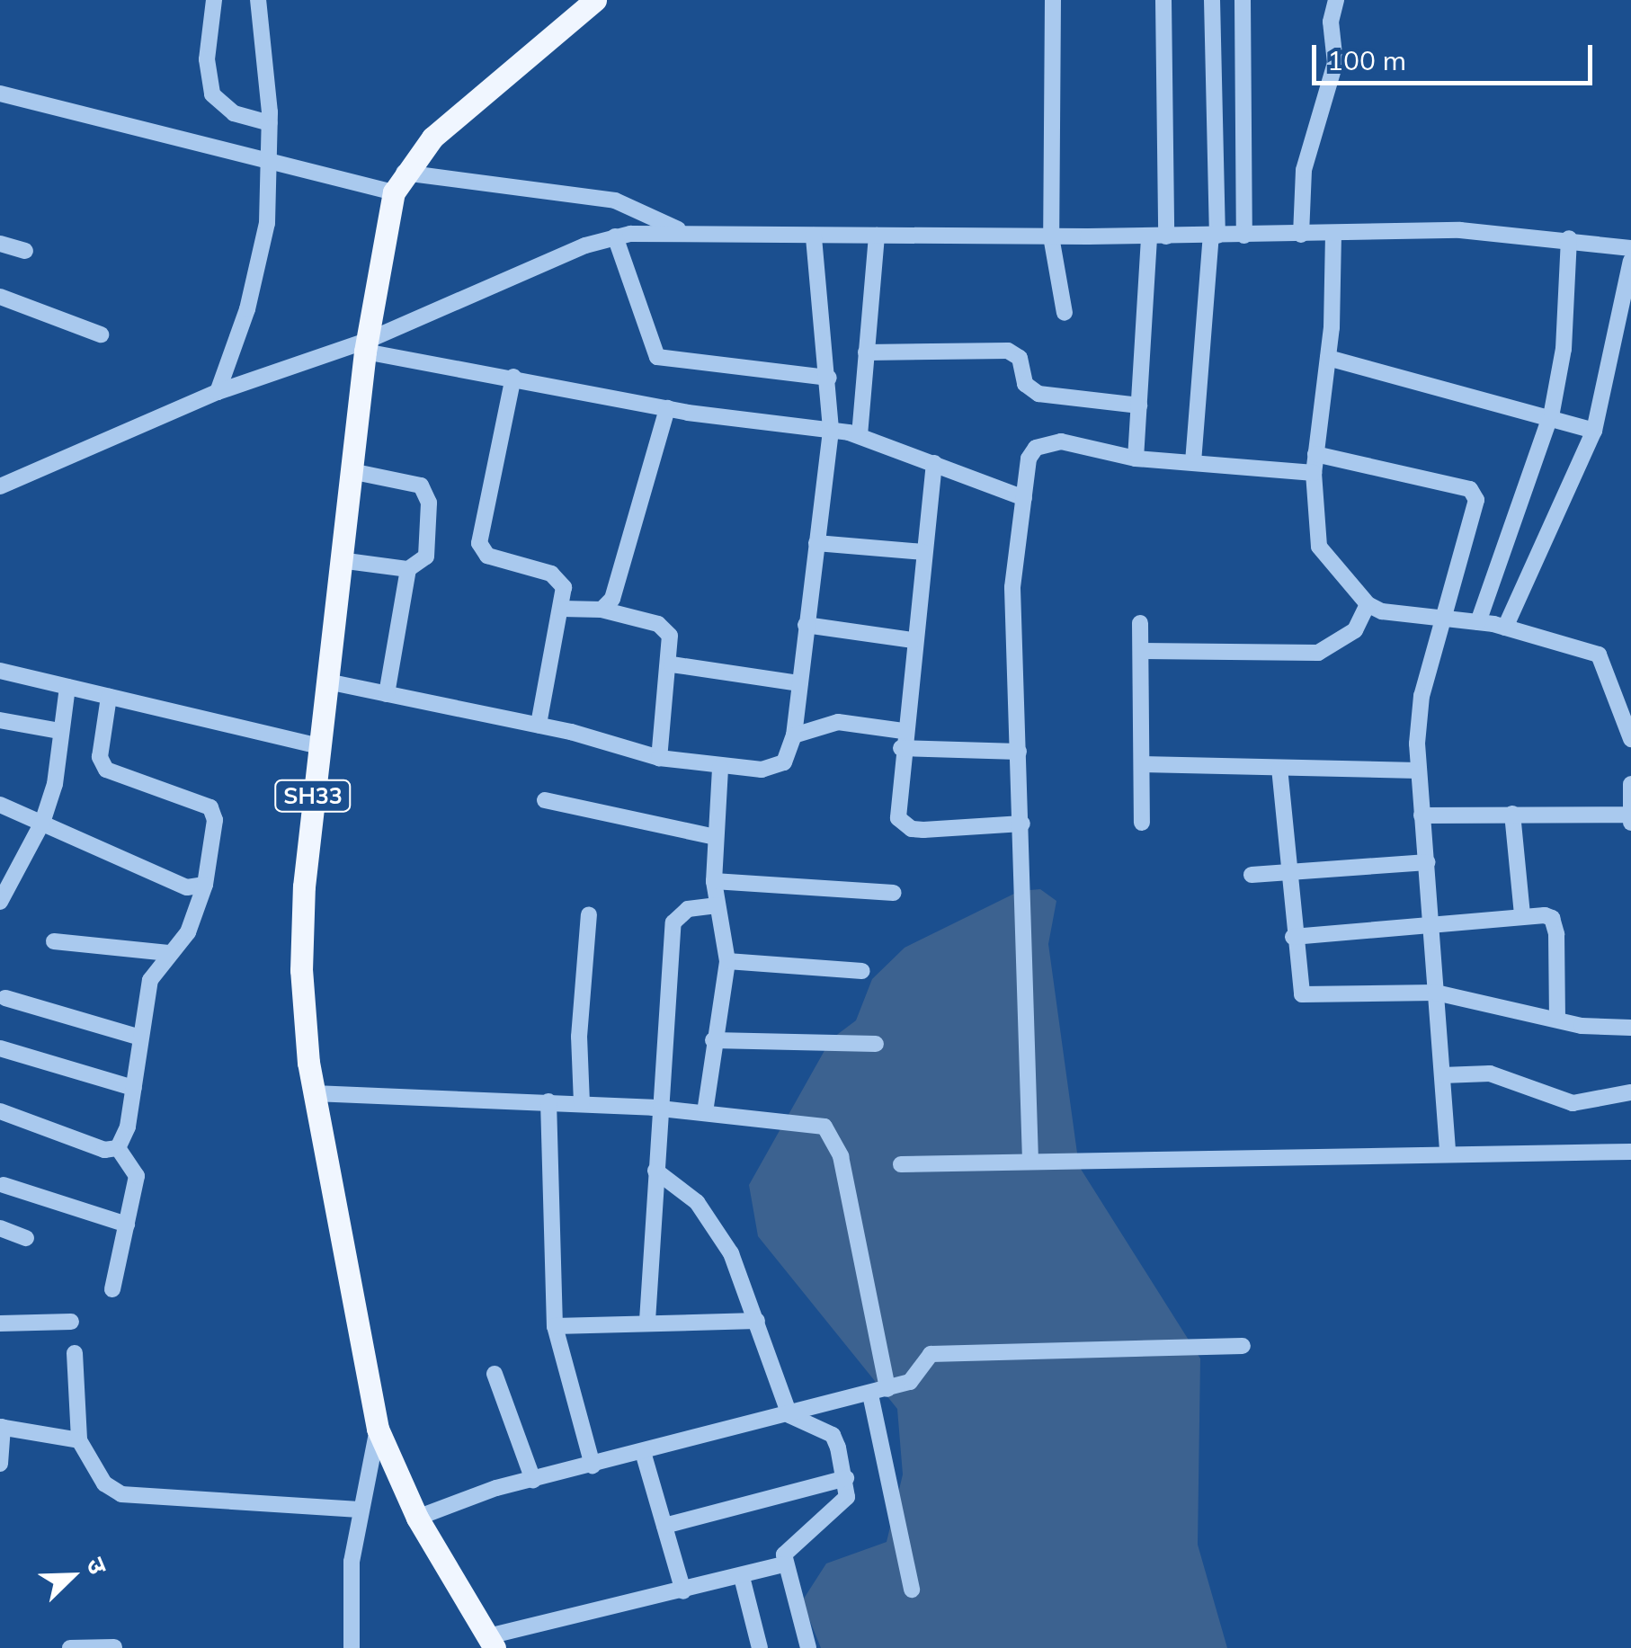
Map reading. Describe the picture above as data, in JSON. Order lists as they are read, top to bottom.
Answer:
{
  "streets": {
    "main road": ["SH33"]
  },
  "scale_bar": "100 m",
  "north": "top right"
}
